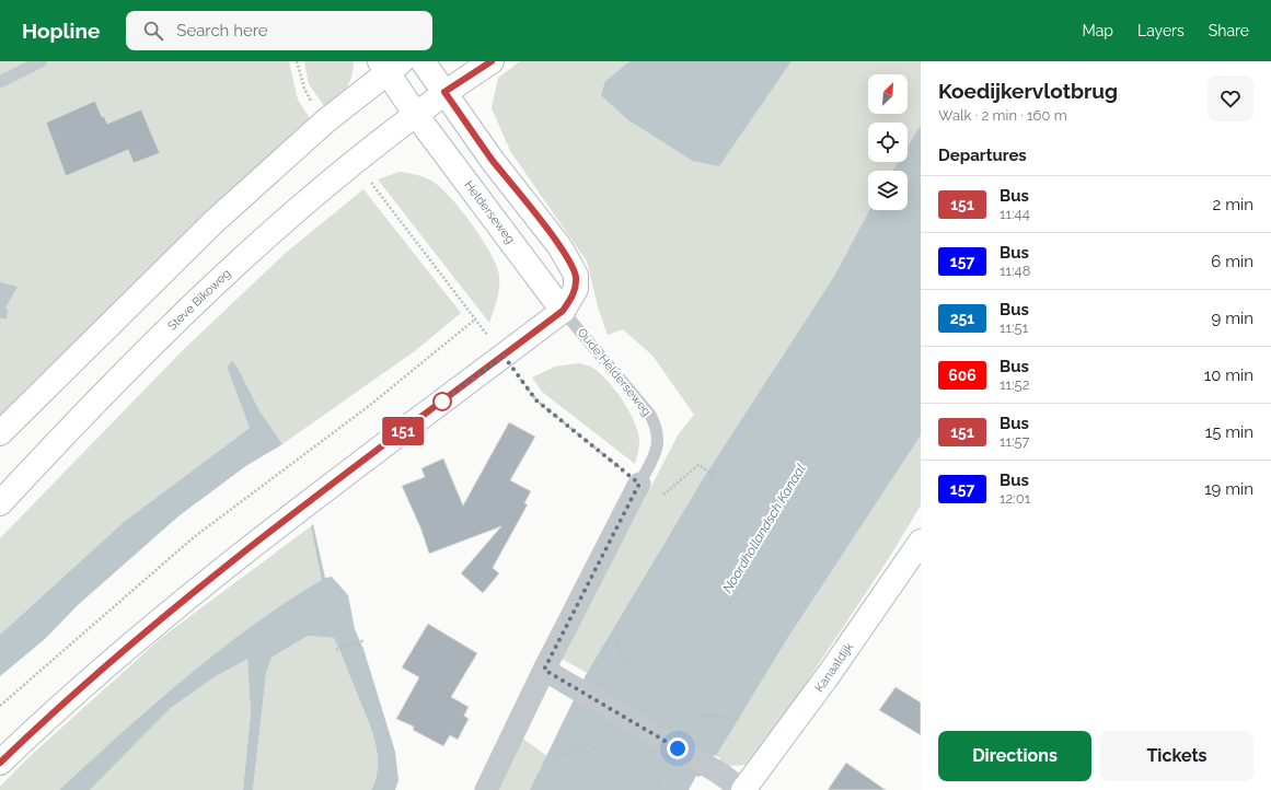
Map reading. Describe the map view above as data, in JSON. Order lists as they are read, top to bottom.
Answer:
{
  "streets": {
    "main road": ["Helderseweg", "Steve Bikoweg", "Kanaaldijk"],
    "street": ["Oude Helderseweg"]
  },
  "crossings": [
    ["Helderseweg", "Steve Bikoweg"],
    ["Helderseweg", "Oude Helderseweg"]
  ],
  "water": ["Noordhollandsch Kanaal"],
  "lines": ["bus line 151"],
  "north": "top right",
  "page": {
    "header": "Hopline",
    "search": "Search here",
    "nav": ["Map", "Layers", "Share"],
    "on_map": "151",
    "heading": [
      ["Koedijkervlotbrug", "Walk · 2 min · 160 m"],
      "Departures"
    ],
    "list": [
      {
        "mark": "151",
        "name": "Bus",
        "note": "11:44",
        "value": "2 min"
      },
      {
        "mark": "157",
        "name": "Bus",
        "note": "11:48",
        "value": "6 min"
      },
      {
        "mark": "251",
        "name": "Bus",
        "note": "11:51",
        "value": "9 min"
      },
      {
        "mark": "606",
        "name": "Bus",
        "note": "11:52",
        "value": "10 min"
      },
      {
        "mark": "151",
        "name": "Bus",
        "note": "11:57",
        "value": "15 min"
      },
      {
        "mark": "157",
        "name": "Bus",
        "note": "12:01",
        "value": "19 min"
      }
    ],
    "buttons": ["Directions", "Tickets"]
  }
}
